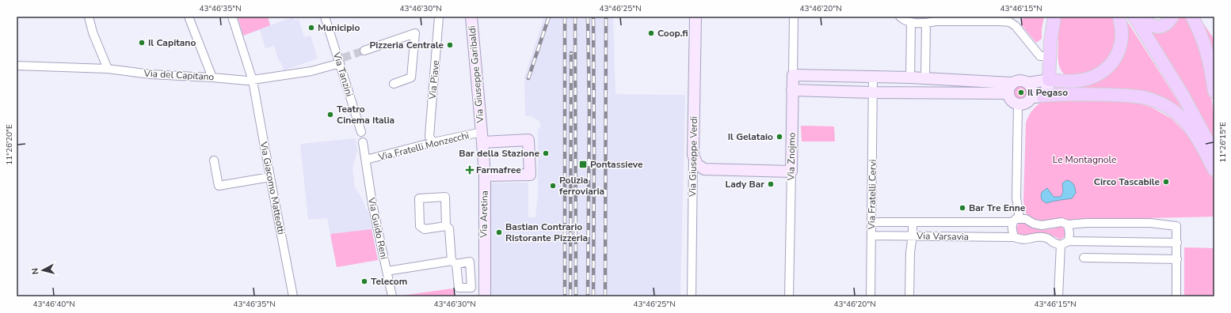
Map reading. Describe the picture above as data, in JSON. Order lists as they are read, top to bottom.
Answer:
{
  "streets": {
    "street": [
      "Via Tanzini",
      "Via Giuseppe Garibaldi",
      "Via del Capitano",
      "Via Piave",
      "Via Fratelli Monzecchi",
      "Via Giuseppe Verdi",
      "Via Znojmo",
      "Via Giacomo Matteotti",
      "Via Fratelli Cervi",
      "Via Aretina",
      "Via Guido Reni",
      "Via Varsavia"
    ]
  },
  "crossings": [
    ["Via Tanzini", "Via del Capitano"],
    ["Via Giuseppe Garibaldi", "Via Fratelli Monzecchi"],
    ["Via Giuseppe Garibaldi", "Via Aretina"],
    ["Via del Capitano", "Via Giacomo Matteotti"],
    ["Via Piave", "Via Fratelli Monzecchi"],
    ["Via Fratelli Monzecchi", "Via Aretina"],
    ["Via Fratelli Monzecchi", "Via Guido Reni"],
    ["Via Fratelli Cervi", "Via Varsavia"]
  ],
  "parks": ["Le Montagnole"],
  "places": {
    "other": [
      "Municipio",
      "Coop.fi",
      "Il Capitano",
      "Pizzeria Centrale",
      "Il Pegaso",
      "Teatro Cinema Italia",
      "Il Gelataio",
      "Bar della Stazione",
      "Circo Tascabile",
      "Lady Bar",
      "Polizia ferroviaria",
      "Bar Tre Enne",
      "Bastian Contrario Ristorante Pizzeria",
      "Telecom"
    ],
    "transit": ["Pontassieve"],
    "health": ["Farmafree"]
  },
  "north": "left",
  "coordinates": [
    "43°46'35\"N",
    "43°46'30\"N",
    "43°46'25\"N",
    "43°46'20\"N",
    "43°46'15\"N",
    "11°26'15\"E",
    "11°26'20\"E",
    "43°46'40\"N"
  ]
}
